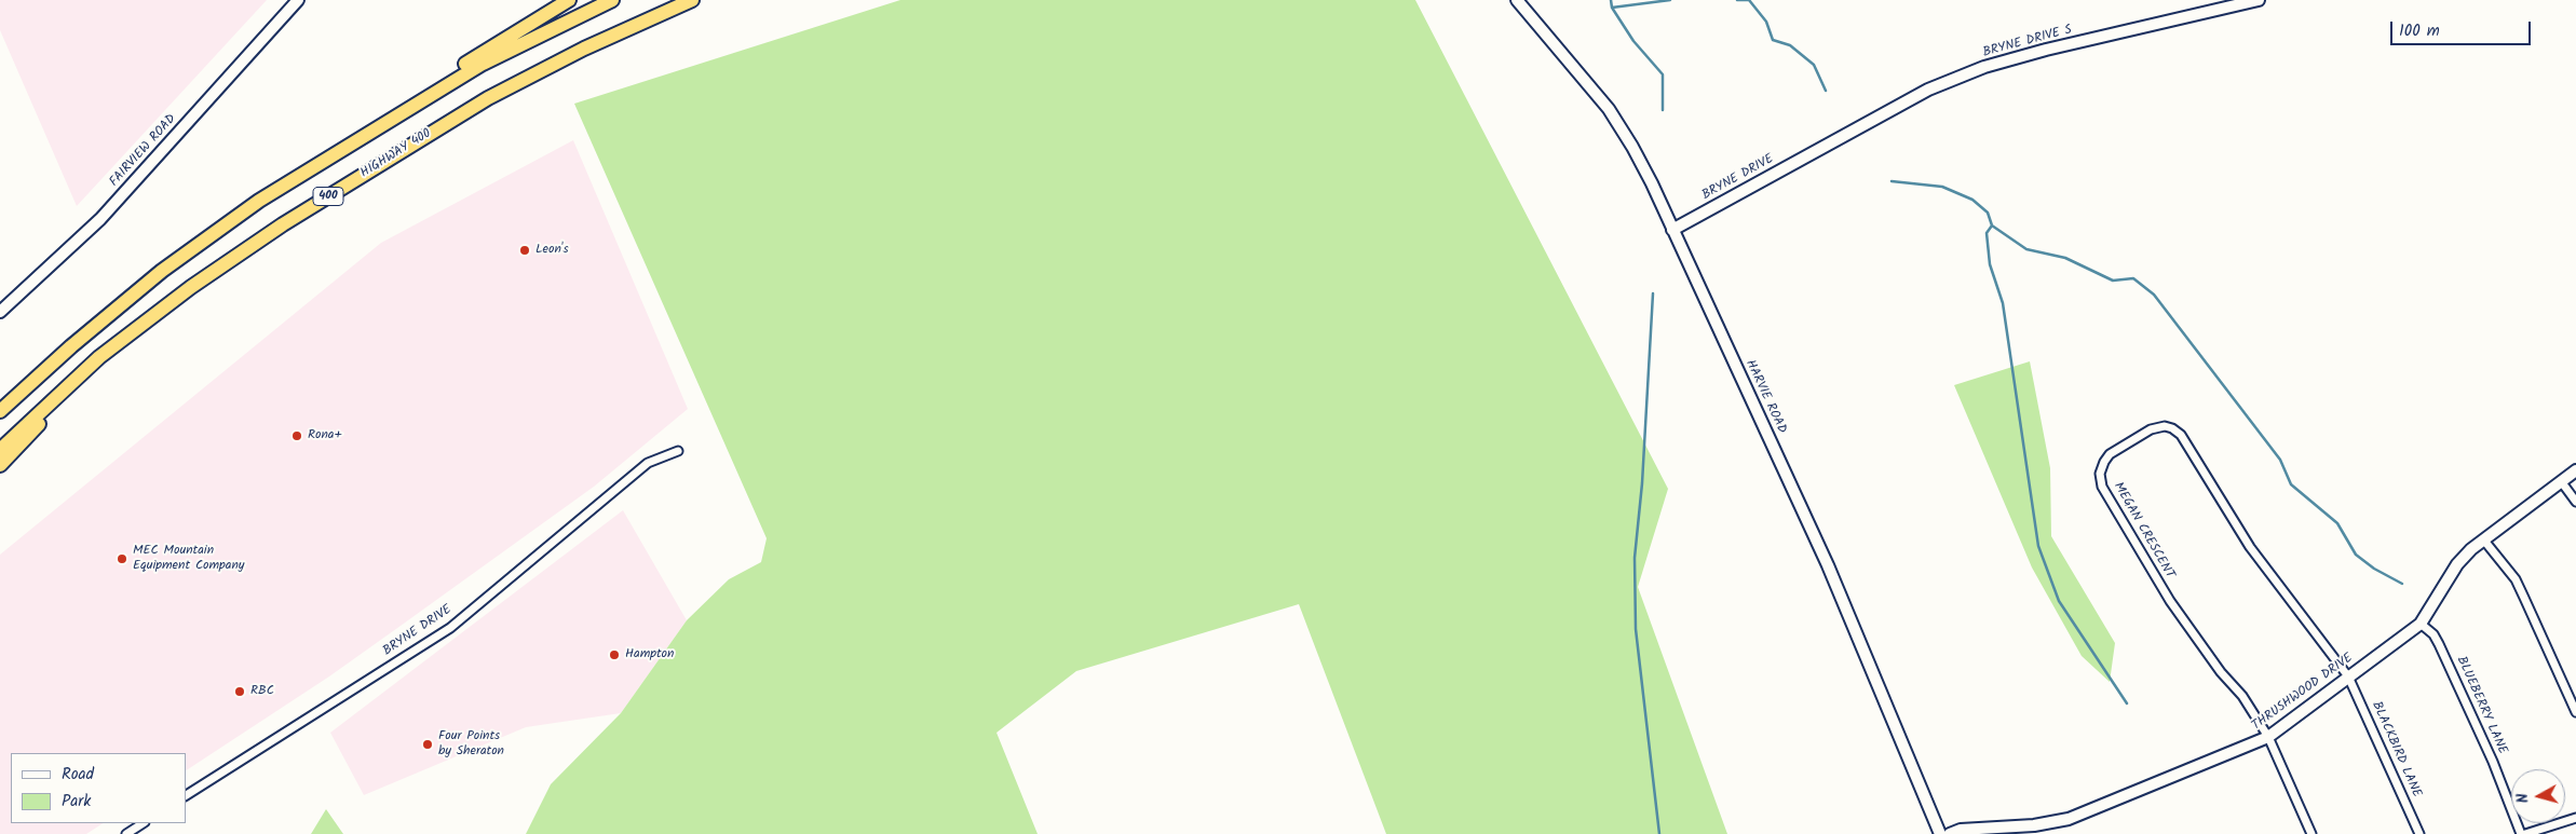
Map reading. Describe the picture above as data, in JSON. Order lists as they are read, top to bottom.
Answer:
{
  "streets": {
    "highway": ["HIGHWAY 400", "400"],
    "street": [
      "BRYNE DRIVE S",
      "FAIRVIEW ROAD",
      "BRYNE DRIVE",
      "HARVIE ROAD",
      "MEGAN CRESCENT",
      "THRUSHWOOD DRIVE",
      "BLUEBERRY LANE",
      "BLACKBIRD LANE"
    ]
  },
  "crossings": [
    ["BRYNE DRIVE S", "BRYNE DRIVE"],
    ["BRYNE DRIVE", "HARVIE ROAD"],
    ["MEGAN CRESCENT", "THRUSHWOOD DRIVE"],
    ["MEGAN CRESCENT", "BLACKBIRD LANE"],
    ["THRUSHWOOD DRIVE", "BLUEBERRY LANE"],
    ["THRUSHWOOD DRIVE", "BLACKBIRD LANE"]
  ],
  "places": [
    "Leon's",
    "Rona+",
    "MEC Mountain Equipment Company",
    "Hampton",
    "RBC",
    "Four Points by Sheraton"
  ],
  "legend": ["Road", "Park"],
  "scale_bar": "100 m",
  "north": "left"
}
